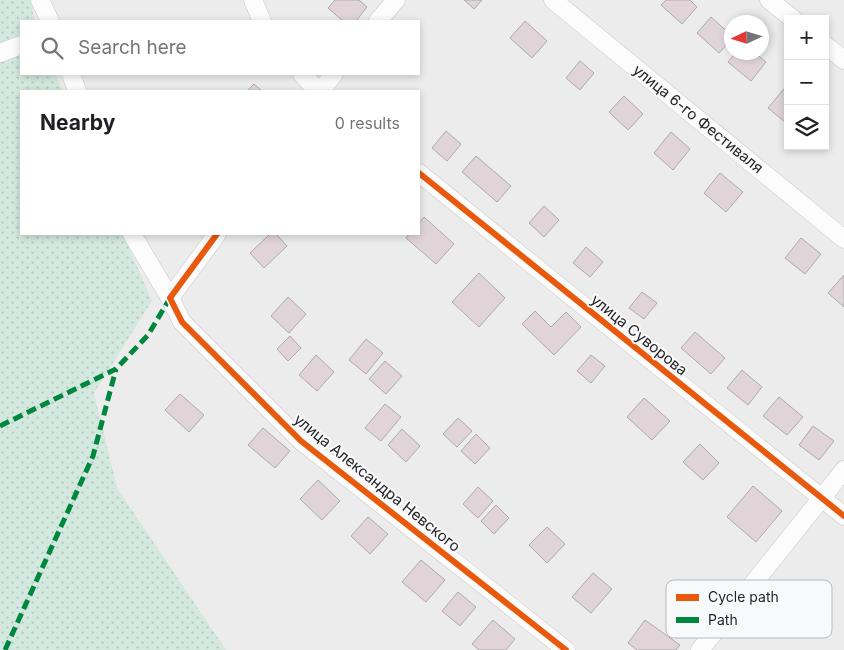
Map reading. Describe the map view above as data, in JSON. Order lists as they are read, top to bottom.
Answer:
{
  "streets": {
    "street": ["улица 6-го Фестиваля", "улица Суворова", "улица Александра Невского"]
  },
  "legend": ["Cycle path", "Path"],
  "north": "left",
  "page": {
    "map_buttons": ["+", "−"],
    "search": "Search here",
    "heading": ["Nearby", "0 results"]
  }
}
